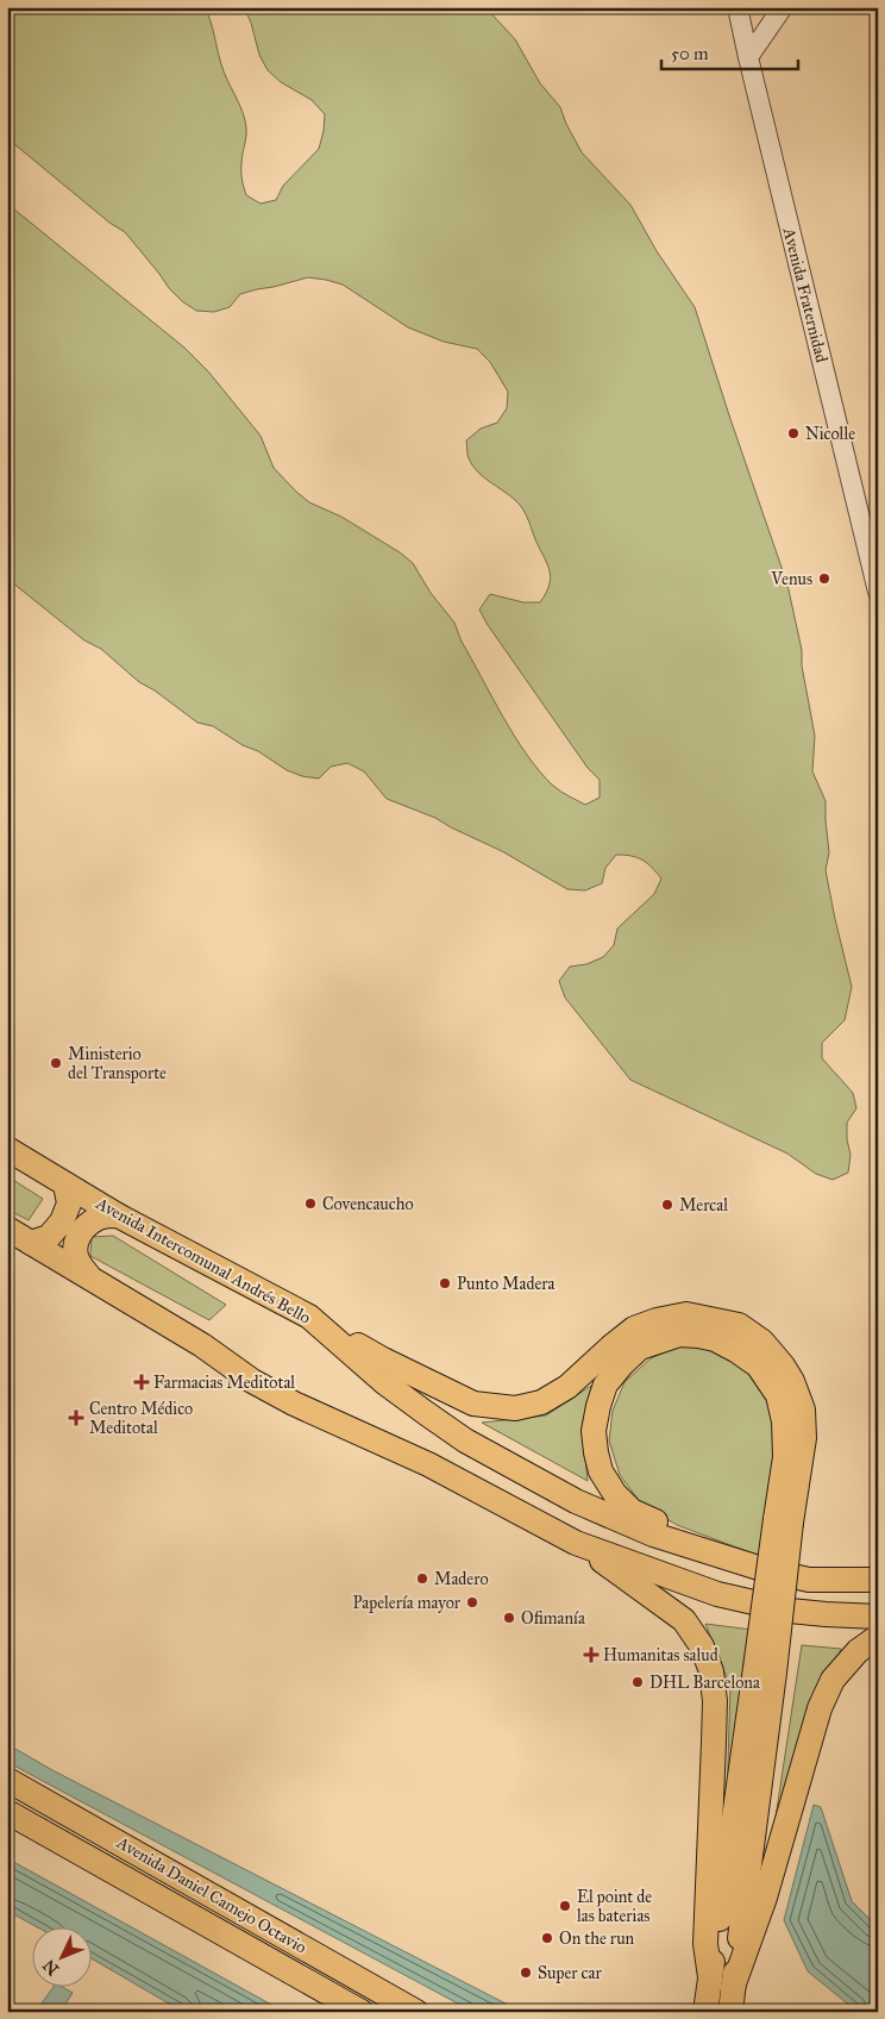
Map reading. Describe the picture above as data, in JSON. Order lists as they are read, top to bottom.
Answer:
{
  "streets": {
    "main road": ["Avenida Intercomunal Andrés Bello", "Avenida Daniel Camejo Octavio"],
    "street": ["Avenida Fraternidad"]
  },
  "places": {
    "other": [
      "Nicolle",
      "Venus",
      "Ministerio del Transporte",
      "Covencaucho",
      "Mercal",
      "Punto Madera",
      "Madero",
      "Papelería mayor",
      "Ofimanía",
      "DHL Barcelona",
      "El point de las baterias",
      "On the run",
      "Super car"
    ],
    "health": ["Farmacias Meditotal", "Centro Médico Meditotal", "Humanitas salud"]
  },
  "scale_bar": "50 m",
  "north": "bottom left"
}
